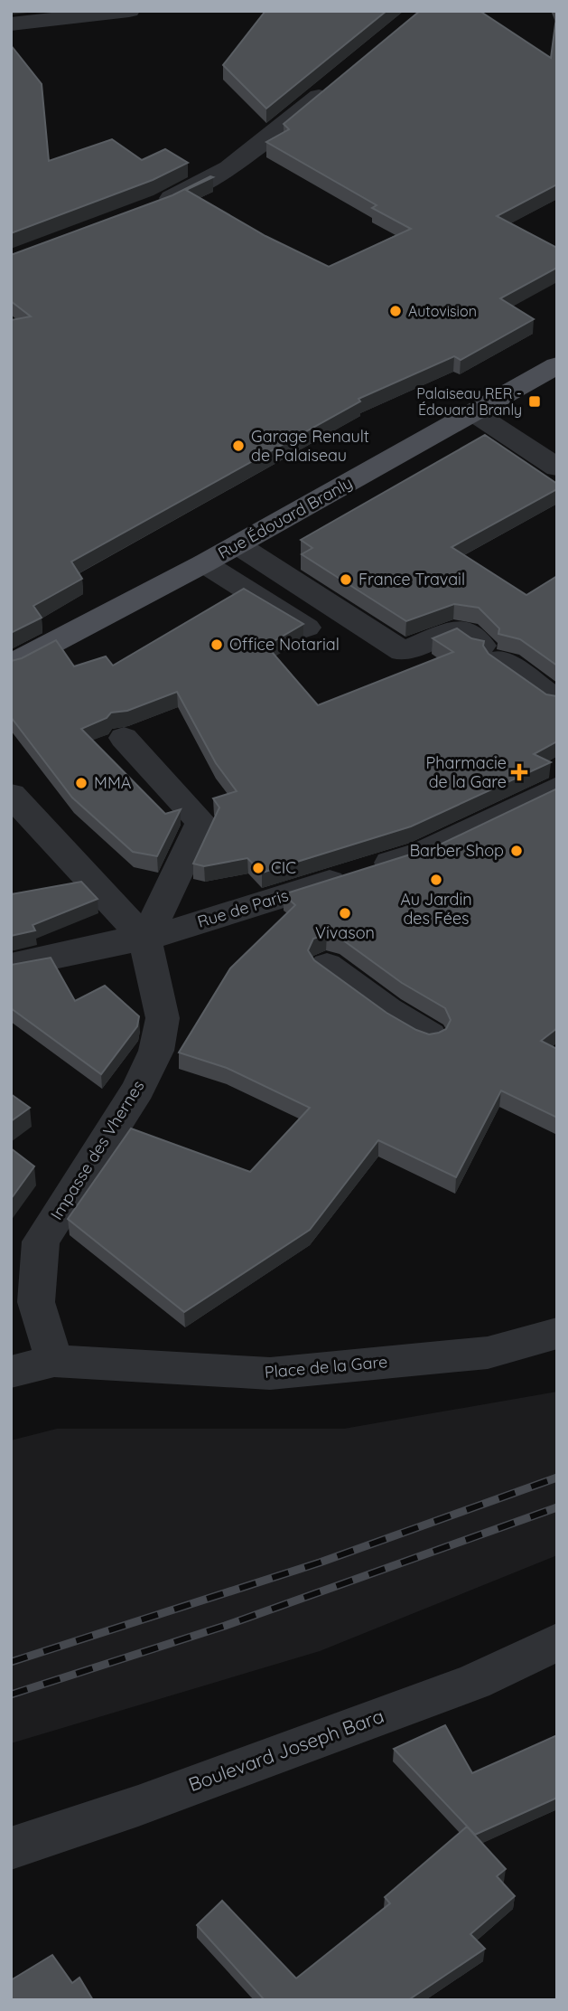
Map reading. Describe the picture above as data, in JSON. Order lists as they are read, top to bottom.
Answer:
{
  "streets": {
    "main road": ["Rue Édouard Branly"],
    "street": [
      "Rue de Paris",
      "Impasse des Vhernes",
      "Place de la Gare",
      "Boulevard Joseph Bara"
    ]
  },
  "crossings": [
    ["Rue de Paris", "Impasse des Vhernes"],
    ["Impasse des Vhernes", "Place de la Gare"]
  ],
  "places": {
    "other": [
      "Autovision",
      "Garage Renault de Palaiseau",
      "France Travail",
      "Office Notarial",
      "MMA",
      "Barber Shop",
      "CIC",
      "Au Jardin des Fées",
      "Vivason"
    ],
    "transit": ["Palaiseau RER - Édouard Branly"],
    "health": ["Pharmacie de la Gare"]
  }
}
